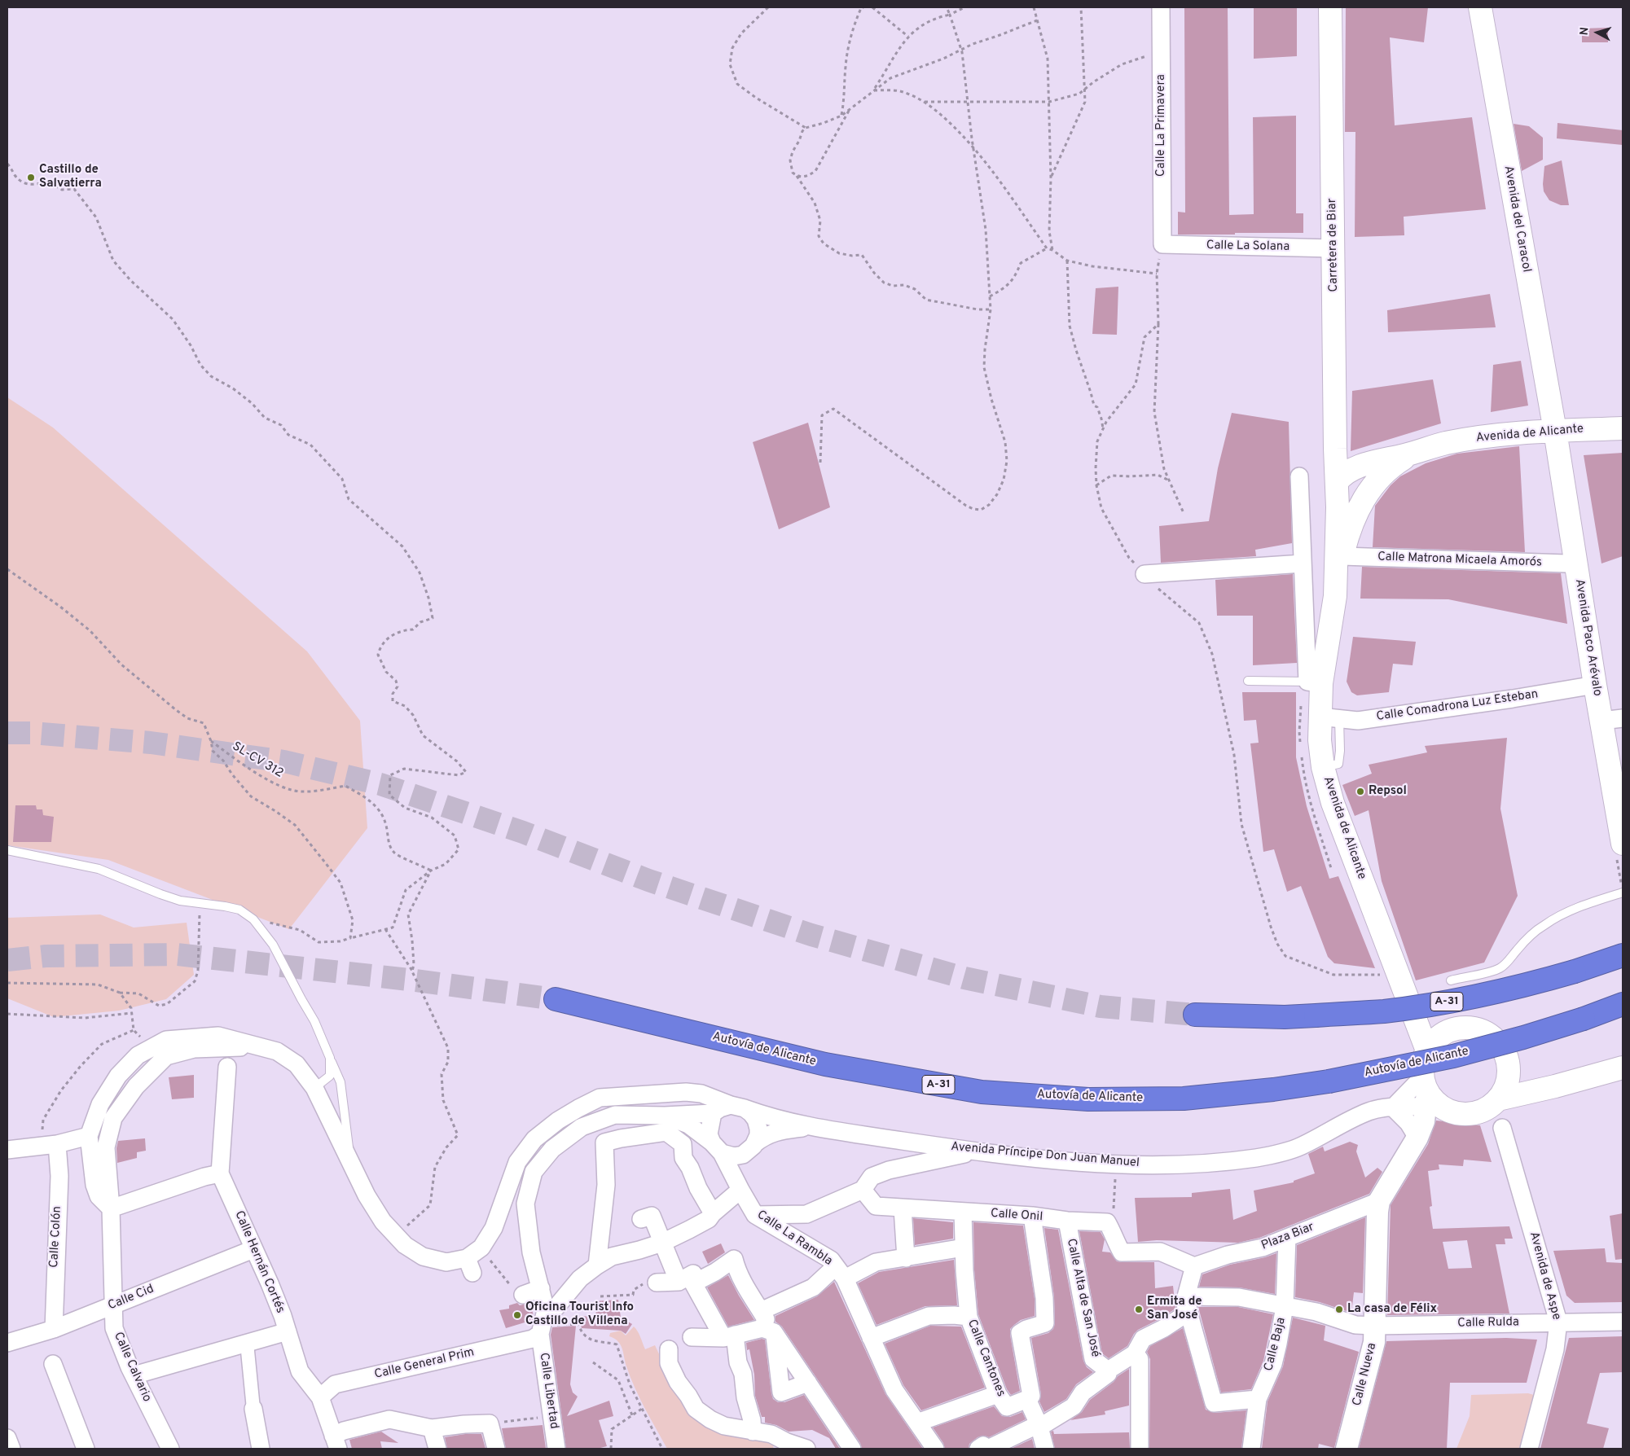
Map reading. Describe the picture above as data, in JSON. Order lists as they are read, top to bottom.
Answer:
{
  "streets": {
    "highway": ["A-31", "Autovía de Alicante"],
    "main road": [
      "Avenida del Caracol",
      "Carretera de Biar",
      "Avenida de Alicante",
      "Avenida Paco Arévalo"
    ],
    "street": [
      "Calle La Primavera",
      "Calle La Solana",
      "Calle Matrona Micaela Amorós",
      "Calle Comadrona Luz Esteban",
      "Avenida Príncipe Don Juan Manuel",
      "Calle Onil",
      "Calle Colón",
      "Plaza Biar",
      "Calle La Rambla",
      "Calle Hernán Cortés",
      "Avenida de Aspe",
      "Calle Cid",
      "Calle Alta de San José",
      "Calle Rulda",
      "Calle Baja",
      "Calle Cantones",
      "Calle General Prim",
      "Calle Calvario",
      "Calle Nueva",
      "Calle Libertad"
    ],
    "path": ["SL-CV 312"]
  },
  "crossings": [
    ["Calle La Primavera", "Calle La Solana"],
    ["Avenida del Caracol", "Avenida de Alicante"],
    ["Avenida del Caracol", "Avenida Paco Arévalo"],
    ["Carretera de Biar", "Calle La Solana"],
    ["Carretera de Biar", "Avenida de Alicante"],
    ["Avenida de Alicante", "Calle Matrona Micaela Amorós"],
    ["Avenida de Alicante", "Avenida Paco Arévalo"],
    ["Avenida de Alicante", "Calle Comadrona Luz Esteban"],
    ["Avenida de Alicante", "Avenida Príncipe Don Juan Manuel"],
    ["Calle Matrona Micaela Amorós", "Avenida Paco Arévalo"],
    ["Avenida Paco Arévalo", "Calle Comadrona Luz Esteban"],
    ["Avenida Príncipe Don Juan Manuel", "Calle La Rambla"],
    ["Avenida Príncipe Don Juan Manuel", "Calle Libertad"],
    ["Calle Onil", "Calle Alta de San José"],
    ["Calle Onil", "Calle Cantones"],
    ["Calle Colón", "Calle Cid"],
    ["Plaza Biar", "Calle Baja"],
    ["Plaza Biar", "Calle Nueva"],
    ["Calle La Rambla", "Calle General Prim"],
    ["Calle La Rambla", "Calle Libertad"],
    ["Calle Hernán Cortés", "Calle Cid"],
    ["Calle Hernán Cortés", "Calle General Prim"],
    ["Avenida de Aspe", "Calle Rulda"],
    ["Calle Cid", "Calle Calvario"],
    ["Calle Rulda", "Calle Baja"],
    ["Calle Rulda", "Calle Nueva"],
    ["Calle General Prim", "Calle Libertad"]
  ],
  "places": [
    "Castillo de Salvatierra",
    "Repsol",
    "Ermita de San José",
    "La casa de Félix",
    "Oficina Tourist Info Castillo de Villena"
  ],
  "north": "left"
}
